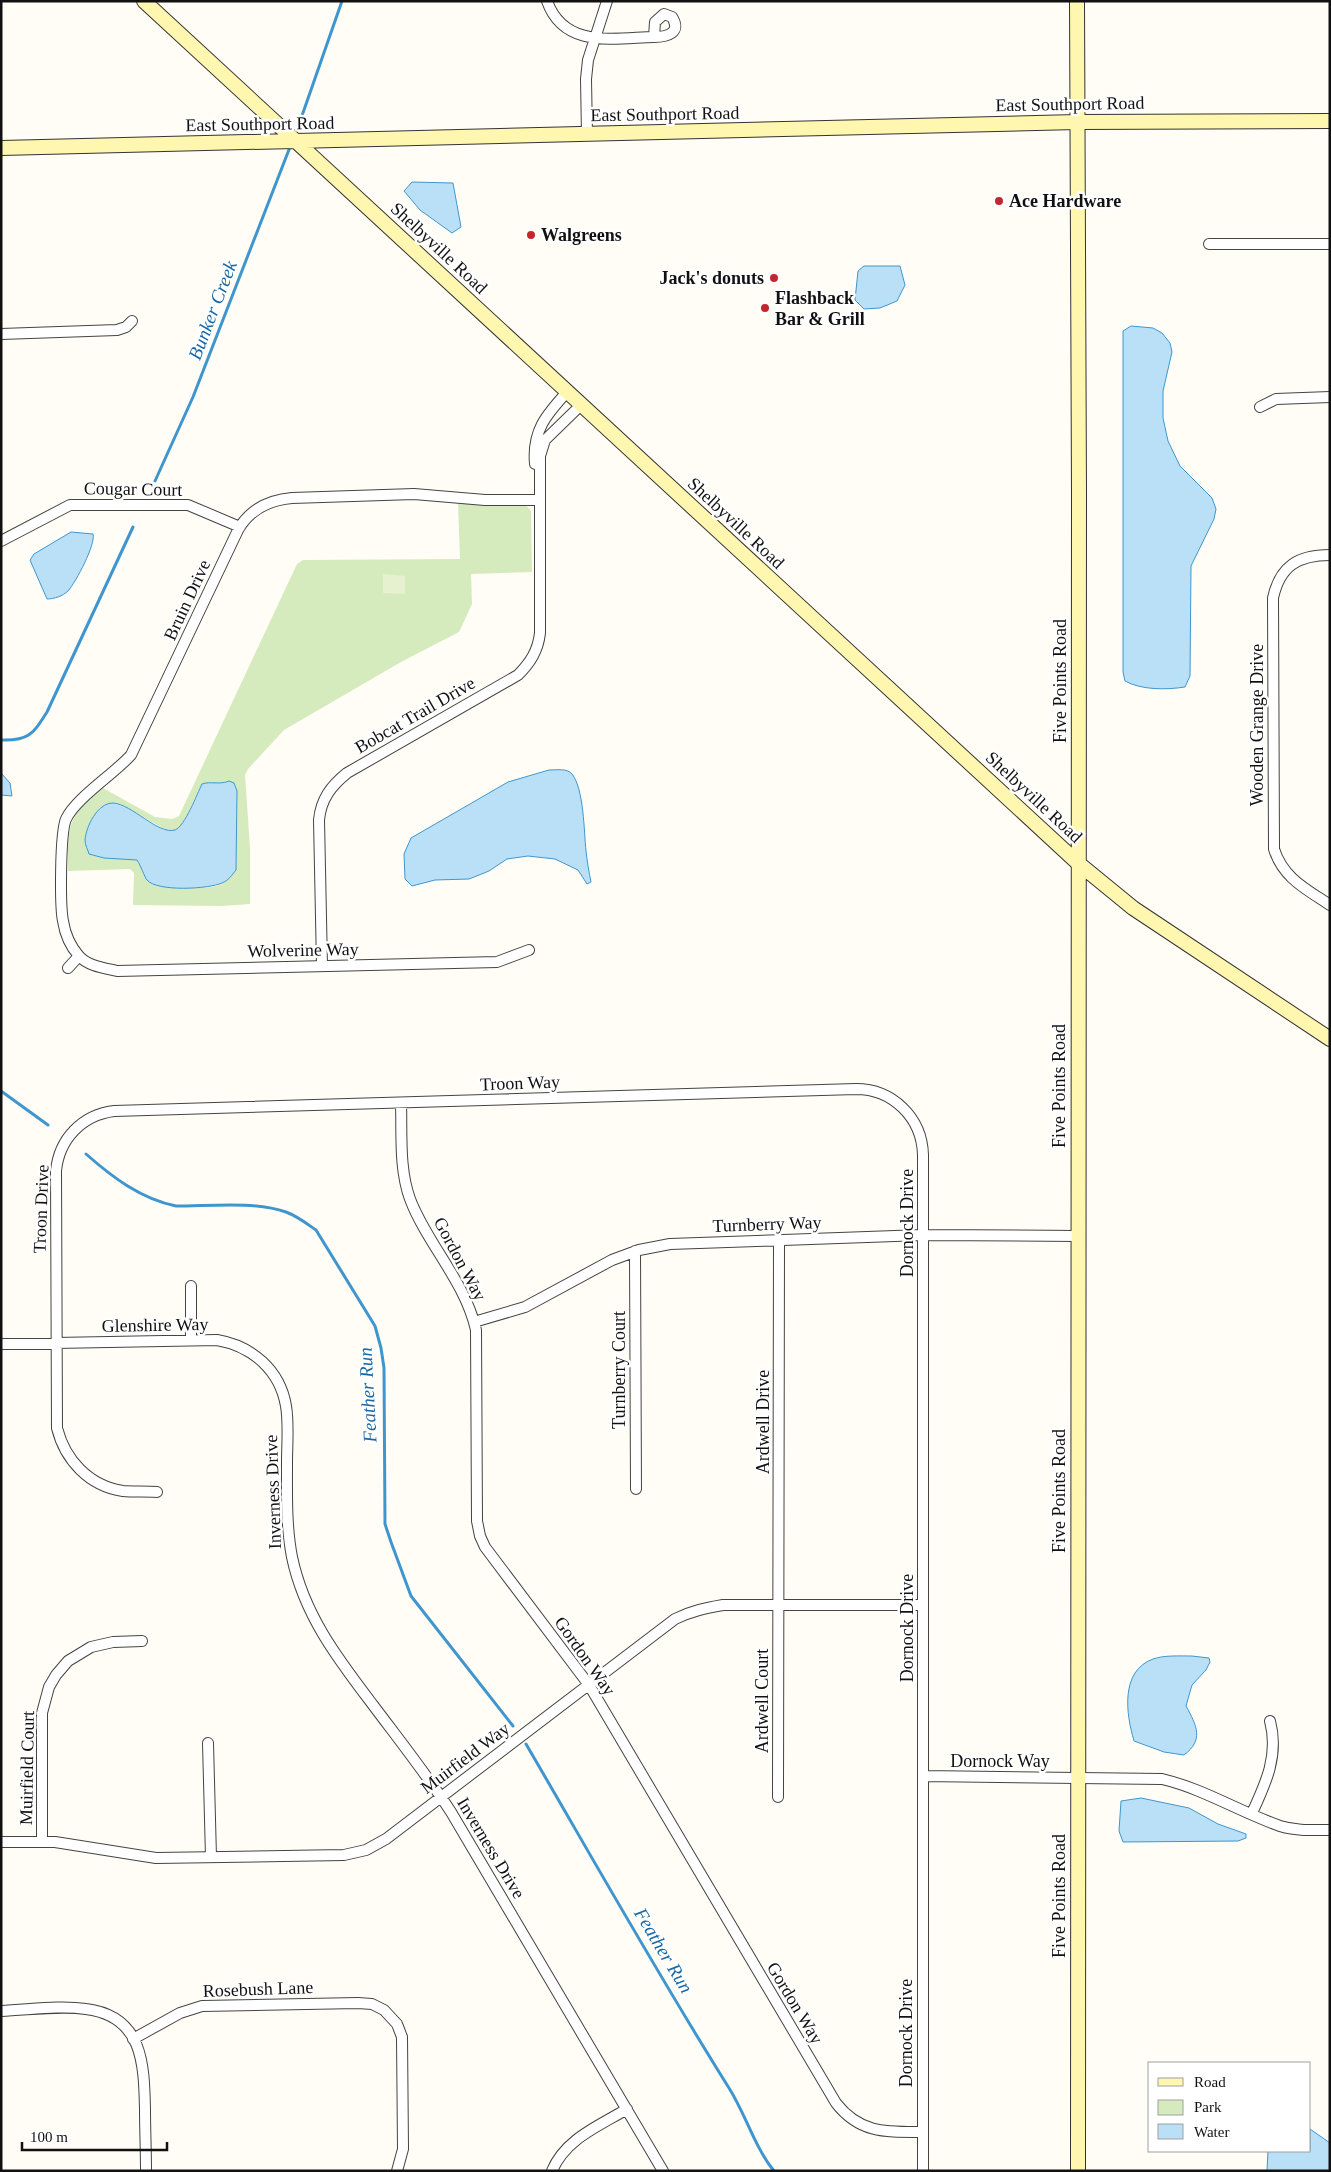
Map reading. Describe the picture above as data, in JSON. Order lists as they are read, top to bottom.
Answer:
{
  "streets": {
    "main road": ["East Southport Road", "Shelbyville Road", "Five Points Road"],
    "street": [
      "Cougar Court",
      "Bruin Drive",
      "Bobcat Trail Drive",
      "Wooden Grange Drive",
      "Wolverine Way",
      "Troon Way",
      "Troon Drive",
      "Dornock Drive",
      "Turnberry Way",
      "Gordon Way",
      "Glenshire Way",
      "Turnberry Court",
      "Ardwell Drive",
      "Inverness Drive",
      "Ardwell Court",
      "Muirfield Way",
      "Dornock Way",
      "Muirfield Court",
      "Rosebush Lane"
    ]
  },
  "crossings": [
    ["East Southport Road", "Shelbyville Road"],
    ["East Southport Road", "Five Points Road"],
    ["Shelbyville Road", "Five Points Road"],
    ["Shelbyville Road", "Bobcat Trail Drive"],
    ["Cougar Court", "Bruin Drive"],
    ["Bruin Drive", "Bobcat Trail Drive"],
    ["Bruin Drive", "Wolverine Way"],
    ["Five Points Road", "Turnberry Way"],
    ["Five Points Road", "Dornock Way"],
    ["Bobcat Trail Drive", "Wolverine Way"],
    ["Troon Way", "Troon Drive"],
    ["Troon Way", "Dornock Drive"],
    ["Troon Way", "Gordon Way"],
    ["Troon Drive", "Glenshire Way"],
    ["Dornock Drive", "Turnberry Way"],
    ["Dornock Drive", "Gordon Way"],
    ["Dornock Drive", "Muirfield Way"],
    ["Dornock Drive", "Dornock Way"],
    ["Turnberry Way", "Gordon Way"],
    ["Turnberry Way", "Turnberry Court"],
    ["Turnberry Way", "Ardwell Drive"],
    ["Gordon Way", "Muirfield Way"],
    ["Glenshire Way", "Inverness Drive"],
    ["Ardwell Drive", "Ardwell Court"],
    ["Ardwell Drive", "Muirfield Way"],
    ["Inverness Drive", "Muirfield Way"],
    ["Ardwell Court", "Muirfield Way"],
    ["Muirfield Way", "Muirfield Court"]
  ],
  "water": ["Bunker Creek", "Feather Run"],
  "places": [
    "Ace Hardware",
    "Walgreens",
    "Jack's donuts",
    "Flashback Bar & Grill"
  ],
  "legend": ["Road", "Park", "Water"],
  "scale_bar": "100 m"
}
